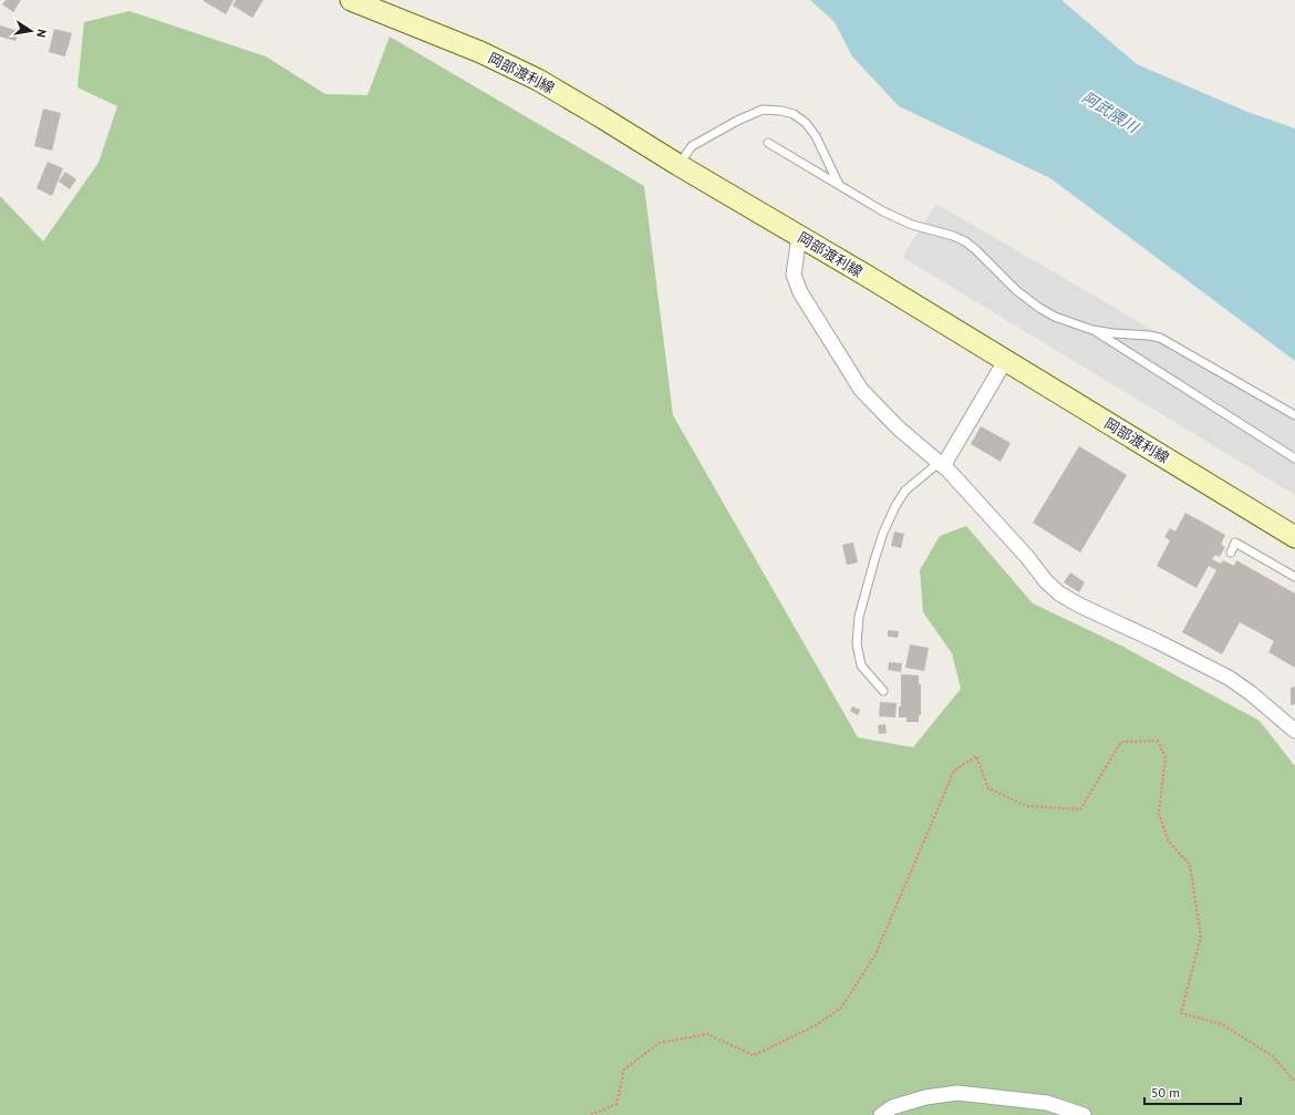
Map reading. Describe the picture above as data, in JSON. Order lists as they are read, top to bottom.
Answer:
{
  "streets": {
    "main road": ["岡部渡利線"]
  },
  "water": ["阿武隈川"],
  "scale_bar": "50 m",
  "north": "right"
}
